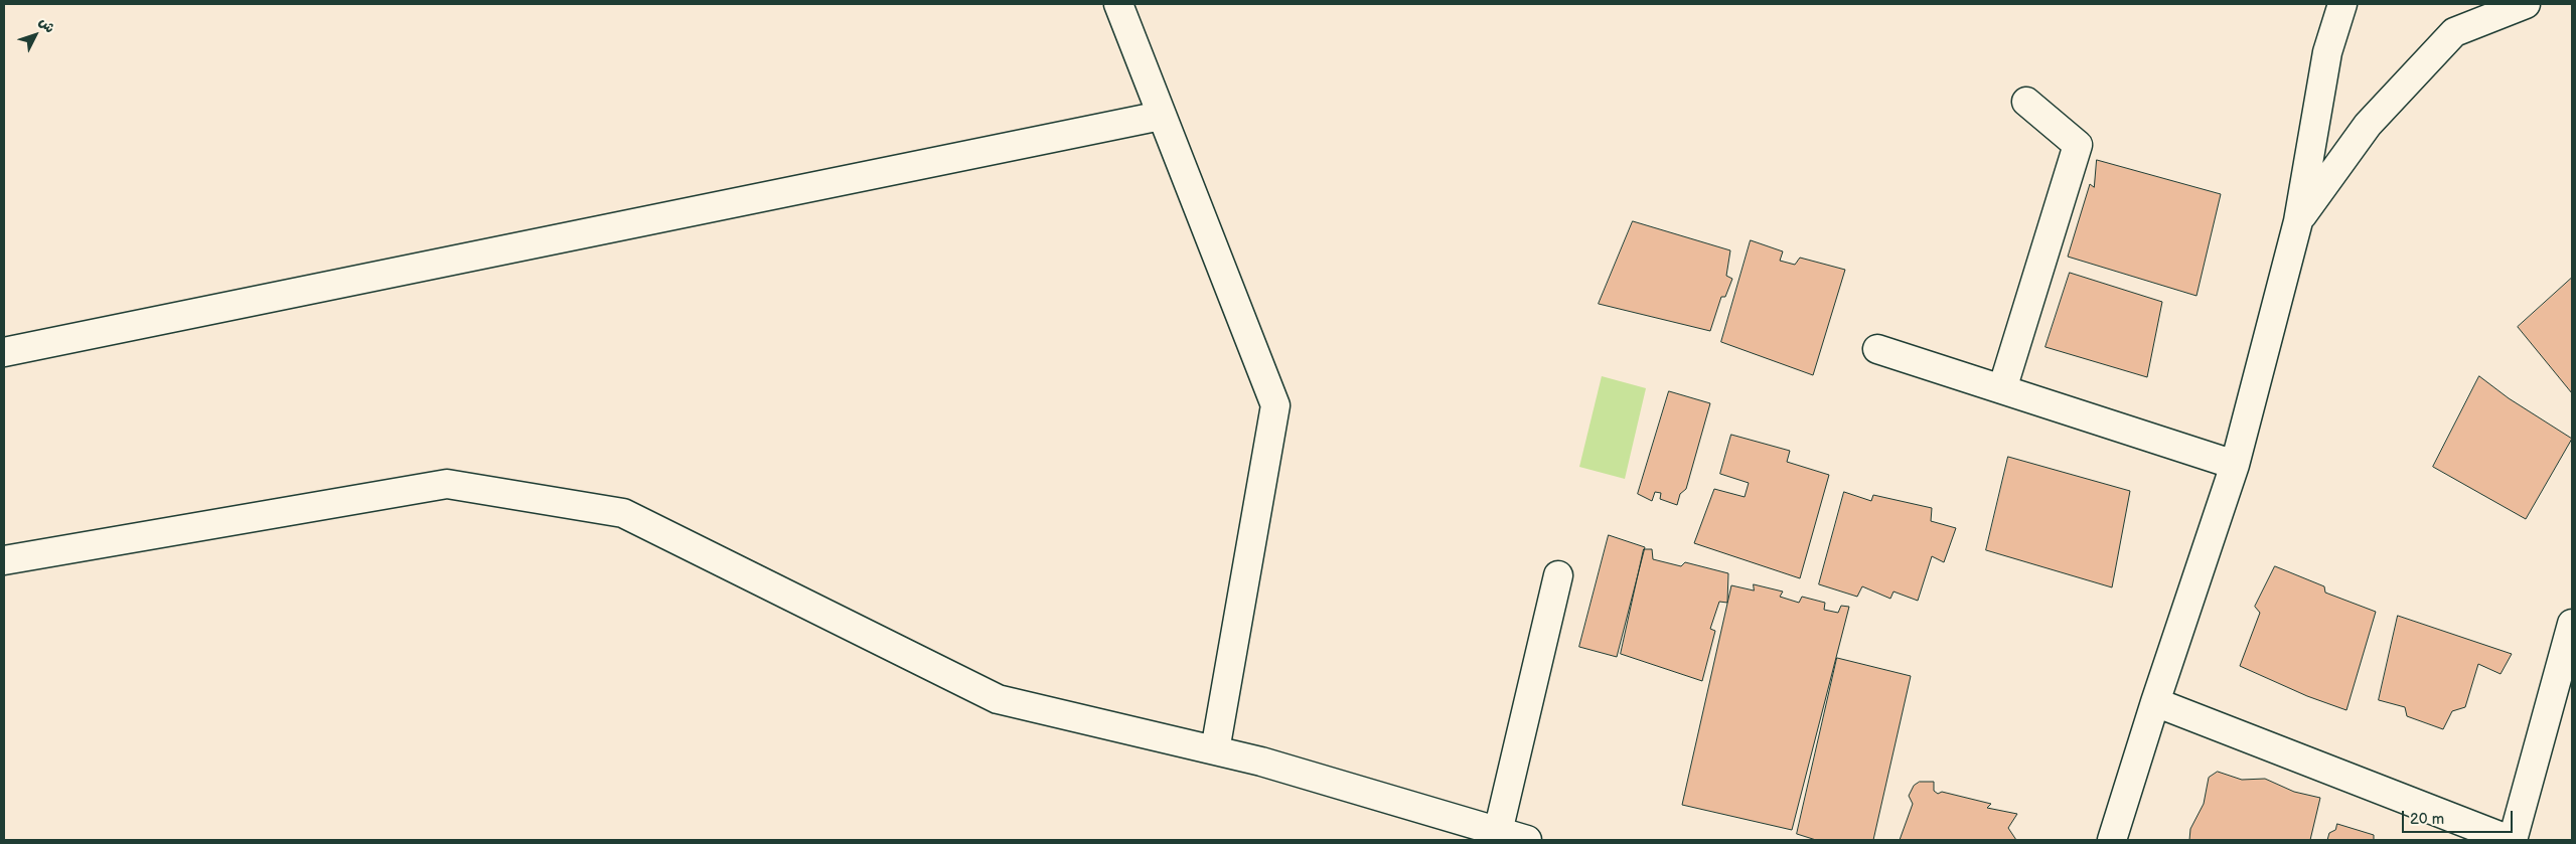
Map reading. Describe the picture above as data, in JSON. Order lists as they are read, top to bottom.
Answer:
{
  "scale_bar": "20 m",
  "north": "top right"
}
